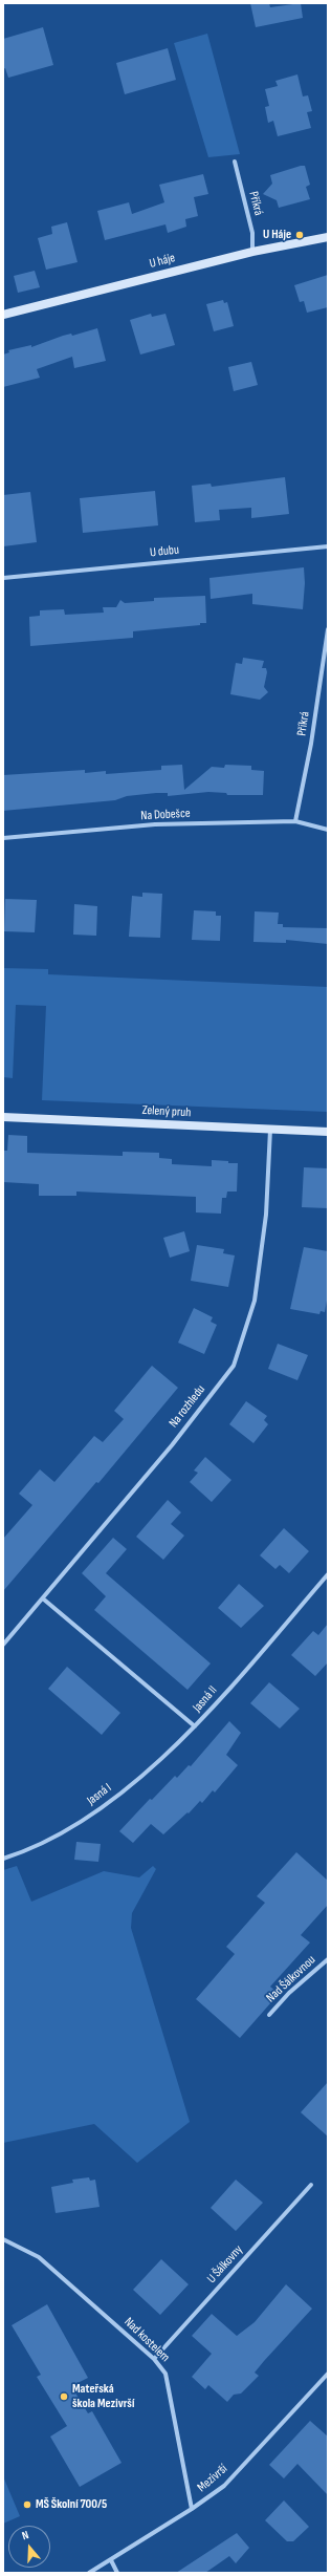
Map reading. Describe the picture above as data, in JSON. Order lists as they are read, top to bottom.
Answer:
{
  "streets": {
    "street": [
      "Příkrá",
      "U háje",
      "U dubu",
      "Na Dobešce",
      "Zelený pruh",
      "Na rozhledu",
      "Jasná II",
      "Jasná I",
      "Nad Šálkovnou",
      "U Šálkovny",
      "Nad kostelem",
      "Mezivrší"
    ]
  },
  "crossings": [
    ["Příkrá", "U háje"],
    ["Příkrá", "Na Dobešce"],
    ["Zelený pruh", "Na rozhledu"],
    ["Na rozhledu", "Jasná II"],
    ["Jasná II", "Jasná I"],
    ["U Šálkovny", "Nad kostelem"],
    ["Nad kostelem", "Mezivrší"]
  ],
  "places": ["U Háje", "Mateřská škola Mezivrší", "MŠ Školní 700/5"],
  "north": "top"
}
